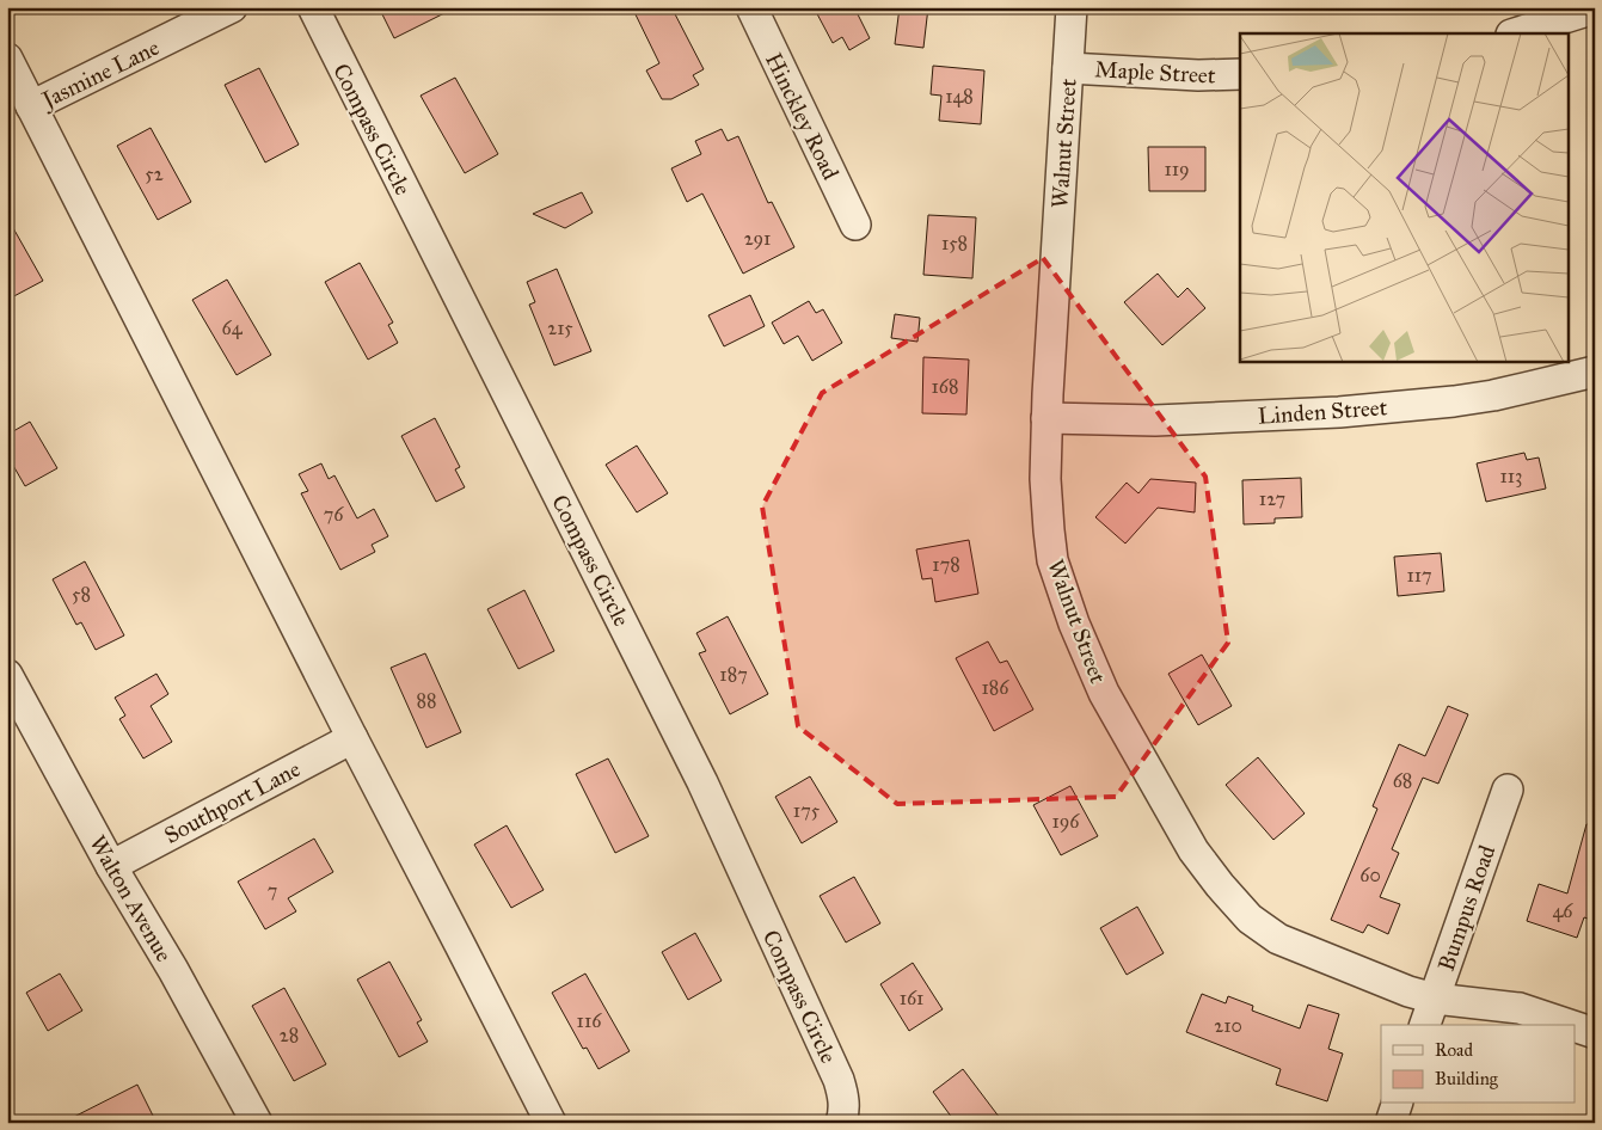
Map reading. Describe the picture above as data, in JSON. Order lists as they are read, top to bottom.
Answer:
{
  "streets": {
    "street": [
      "Maple Street",
      "Jasmine Lane",
      "Hinckley Road",
      "Compass Circle",
      "Walnut Street",
      "Linden Street",
      "Southport Lane",
      "Walton Avenue",
      "Bumpus Road"
    ]
  },
  "crossings": [
    ["Maple Street", "Walnut Street"],
    ["Walnut Street", "Linden Street"],
    ["Walnut Street", "Bumpus Road"],
    ["Southport Lane", "Walton Avenue"]
  ],
  "house_numbers": [
    "148",
    "119",
    "52",
    "291",
    "158",
    "64",
    "215",
    "168",
    "113",
    "127",
    "76",
    "178",
    "117",
    "58",
    "187",
    "186",
    "88",
    "68",
    "175",
    "196",
    "60",
    "7",
    "46",
    "161",
    "116",
    "210",
    "28"
  ],
  "legend": ["Road", "Building"]
}
